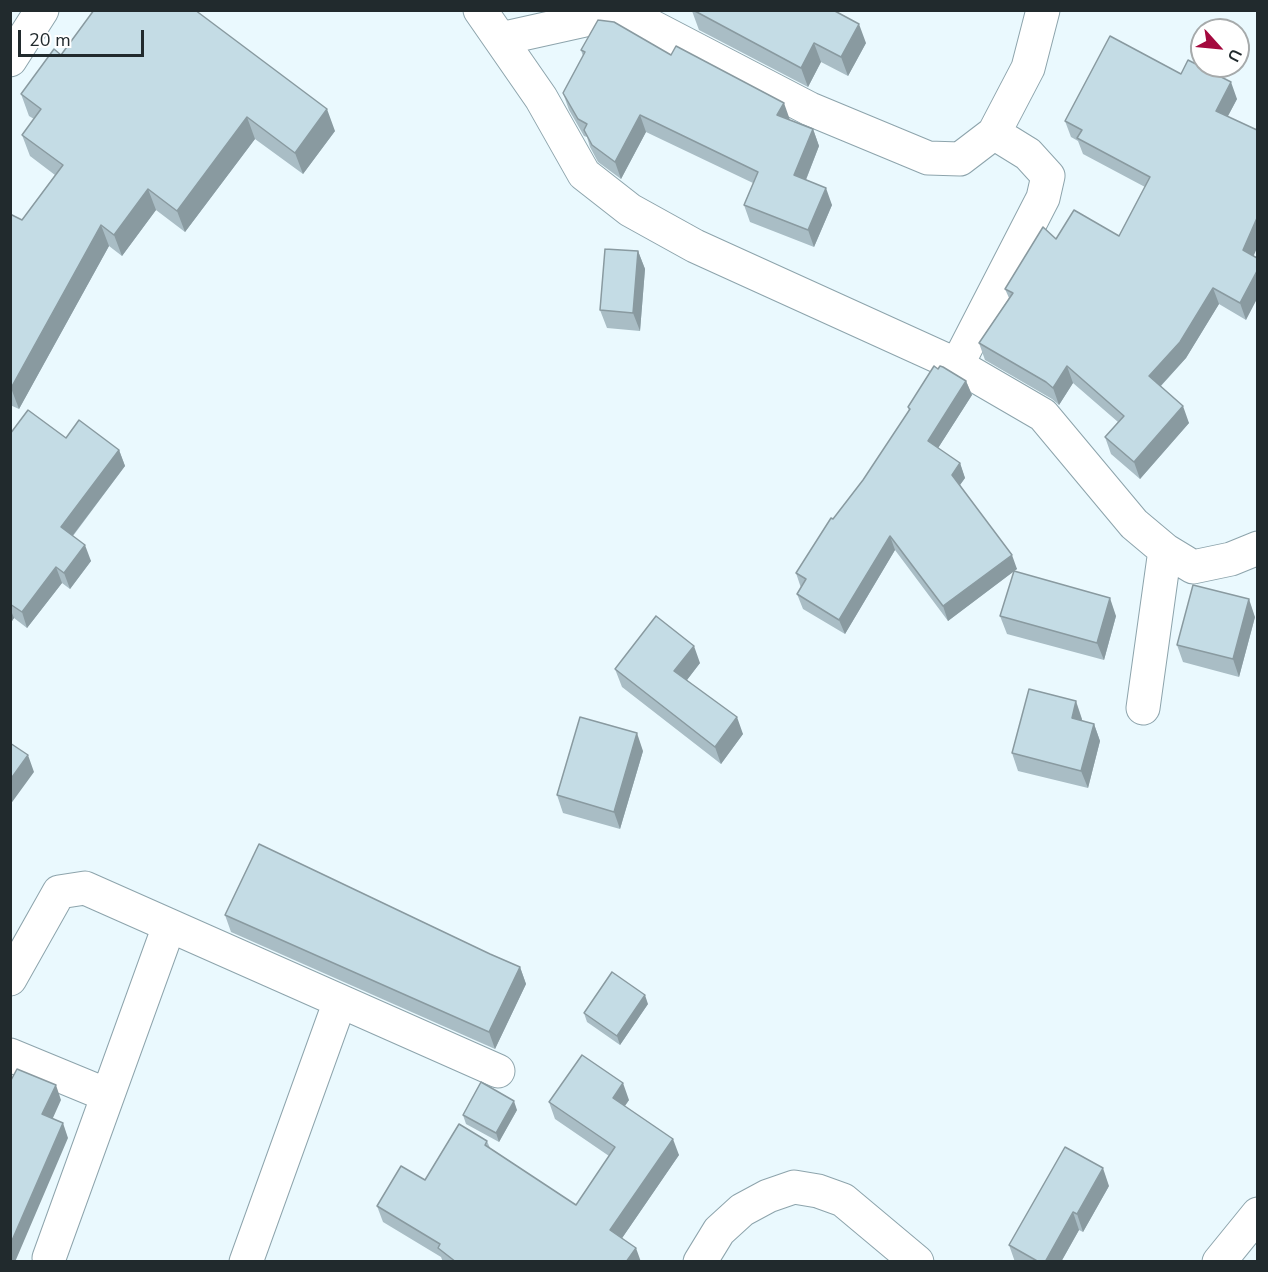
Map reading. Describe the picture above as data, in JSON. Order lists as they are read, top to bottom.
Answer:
{
  "scale_bar": "20 m",
  "north": "bottom right"
}
